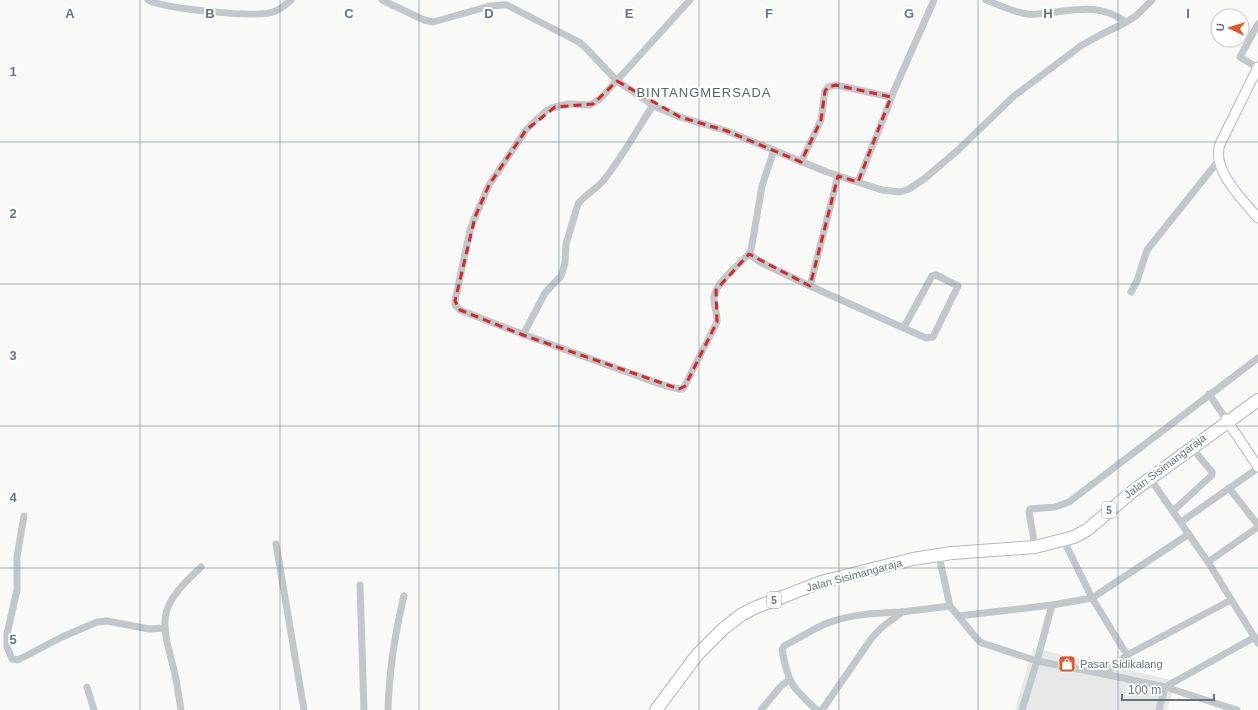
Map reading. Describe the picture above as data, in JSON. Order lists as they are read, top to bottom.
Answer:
{
  "streets": {
    "highway": ["Jalan Sisimangaraja", "5"]
  },
  "districts": ["BINTANGMERSADA"],
  "places": {
    "shop": ["Pasar Sidikalang"]
  },
  "scale_bar": "100 m",
  "north": "left",
  "grid": {
    "columns": [
      "A",
      "B",
      "C",
      "D",
      "E",
      "F",
      "G",
      "H",
      "I"
    ],
    "rows": [
      "1",
      "2",
      "3",
      "4",
      "5"
    ]
  }
}
